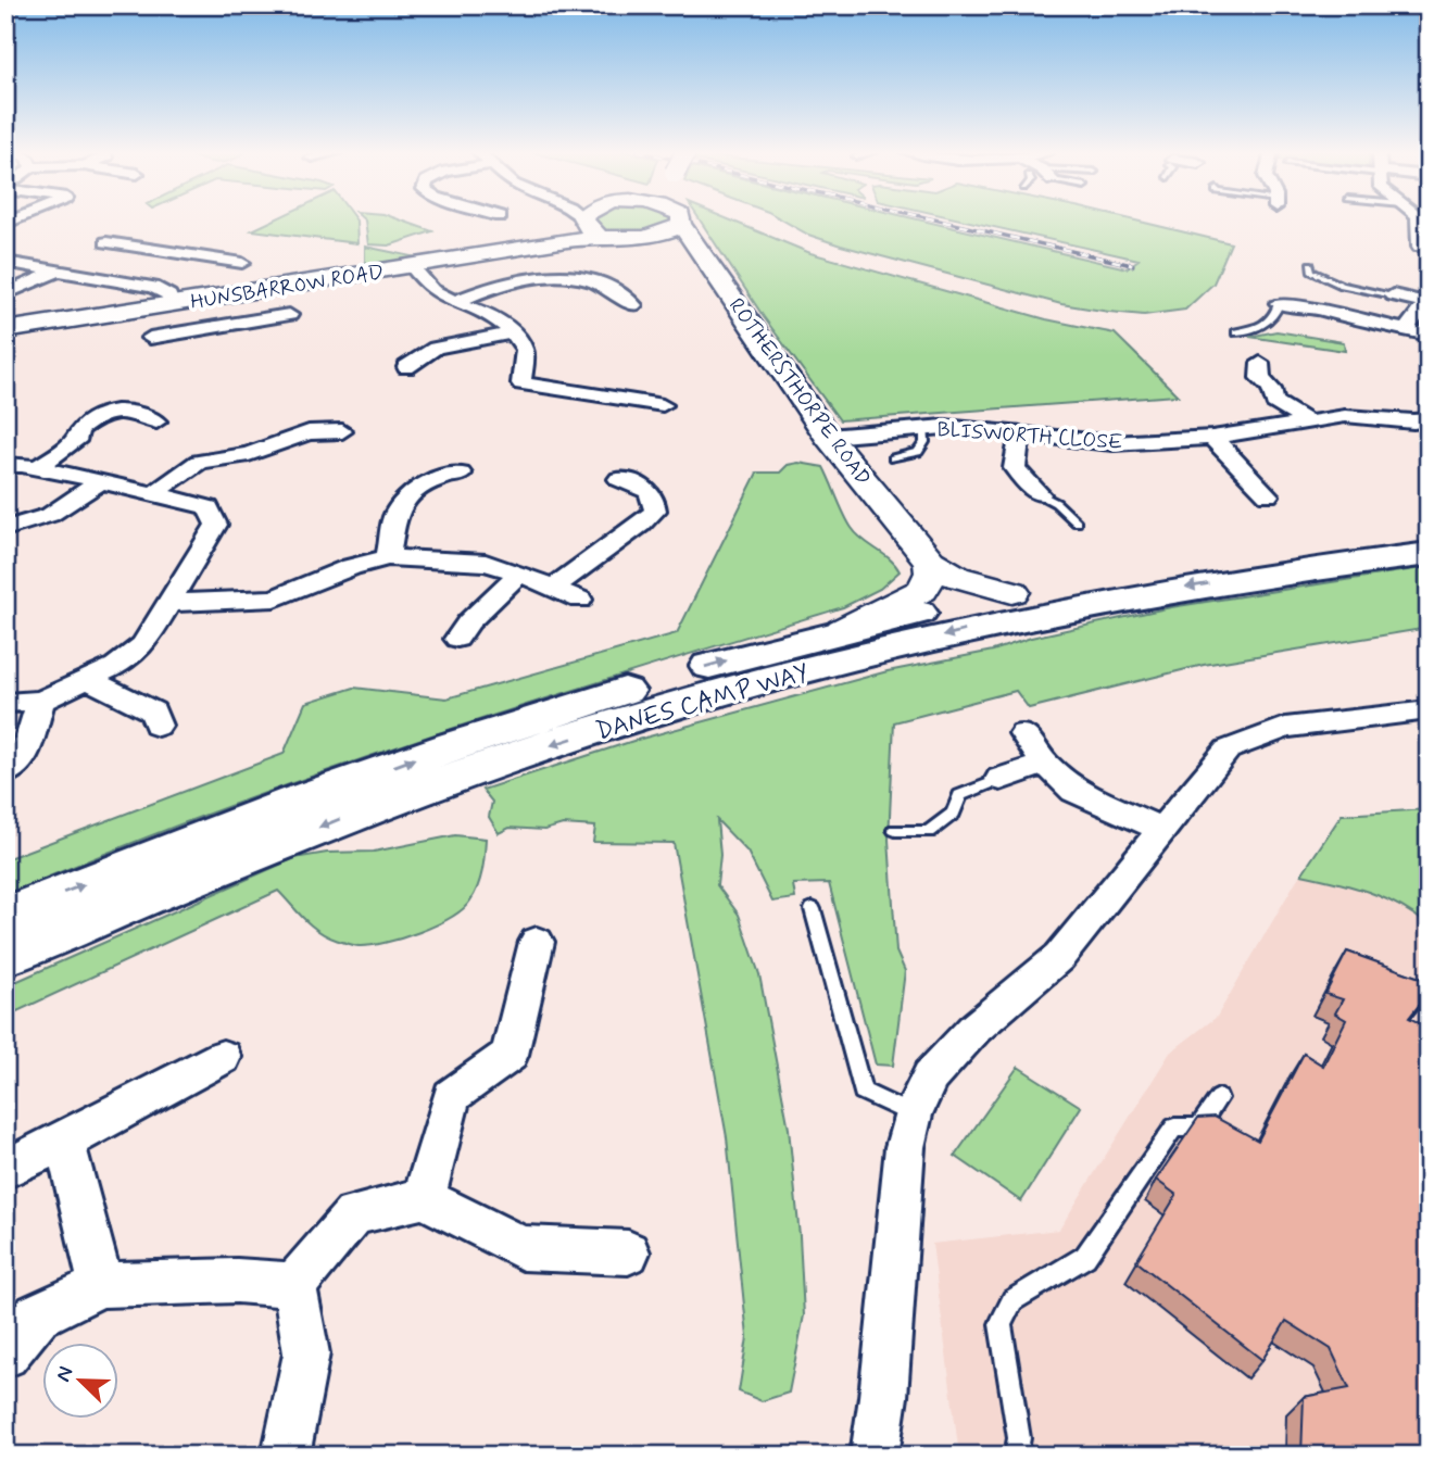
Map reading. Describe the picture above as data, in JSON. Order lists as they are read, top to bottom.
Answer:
{
  "streets": {
    "highway": ["DANES CAMP WAY"],
    "street": ["HUNSBARROW ROAD", "ROTHERSTHORPE ROAD", "BLISWORTH CLOSE"]
  },
  "crossings": [
    ["ROTHERSTHORPE ROAD", "BLISWORTH CLOSE"],
    ["ROTHERSTHORPE ROAD", "DANES CAMP WAY"]
  ],
  "north": "top left"
}
